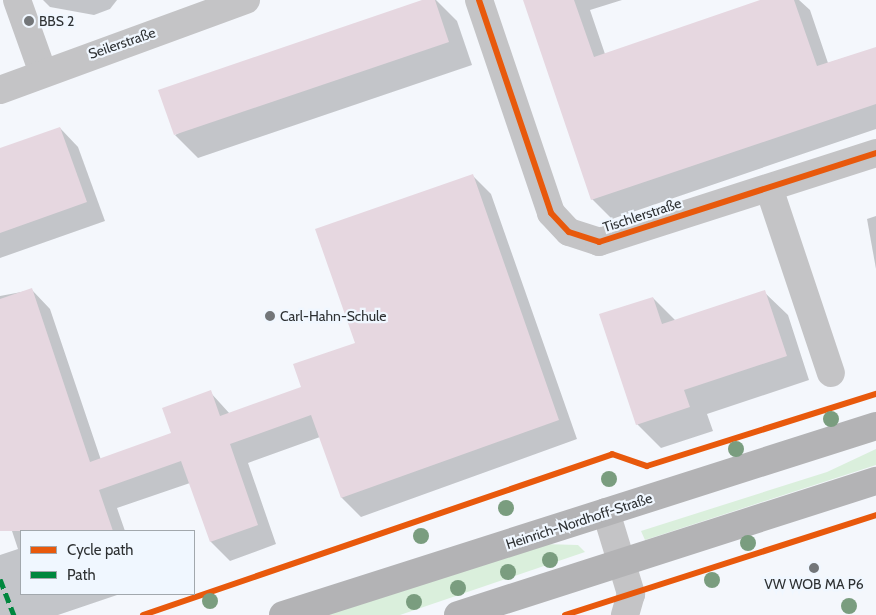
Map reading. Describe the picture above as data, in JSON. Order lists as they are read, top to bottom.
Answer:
{
  "streets": {
    "main road": ["Heinrich-Nordhoff-Straße"],
    "street": ["Seilerstraße", "Tischlerstraße"]
  },
  "places": ["BBS 2", "Carl-Hahn-Schule", "VW WOB MA P6"],
  "legend": ["Cycle path", "Path"]
}
